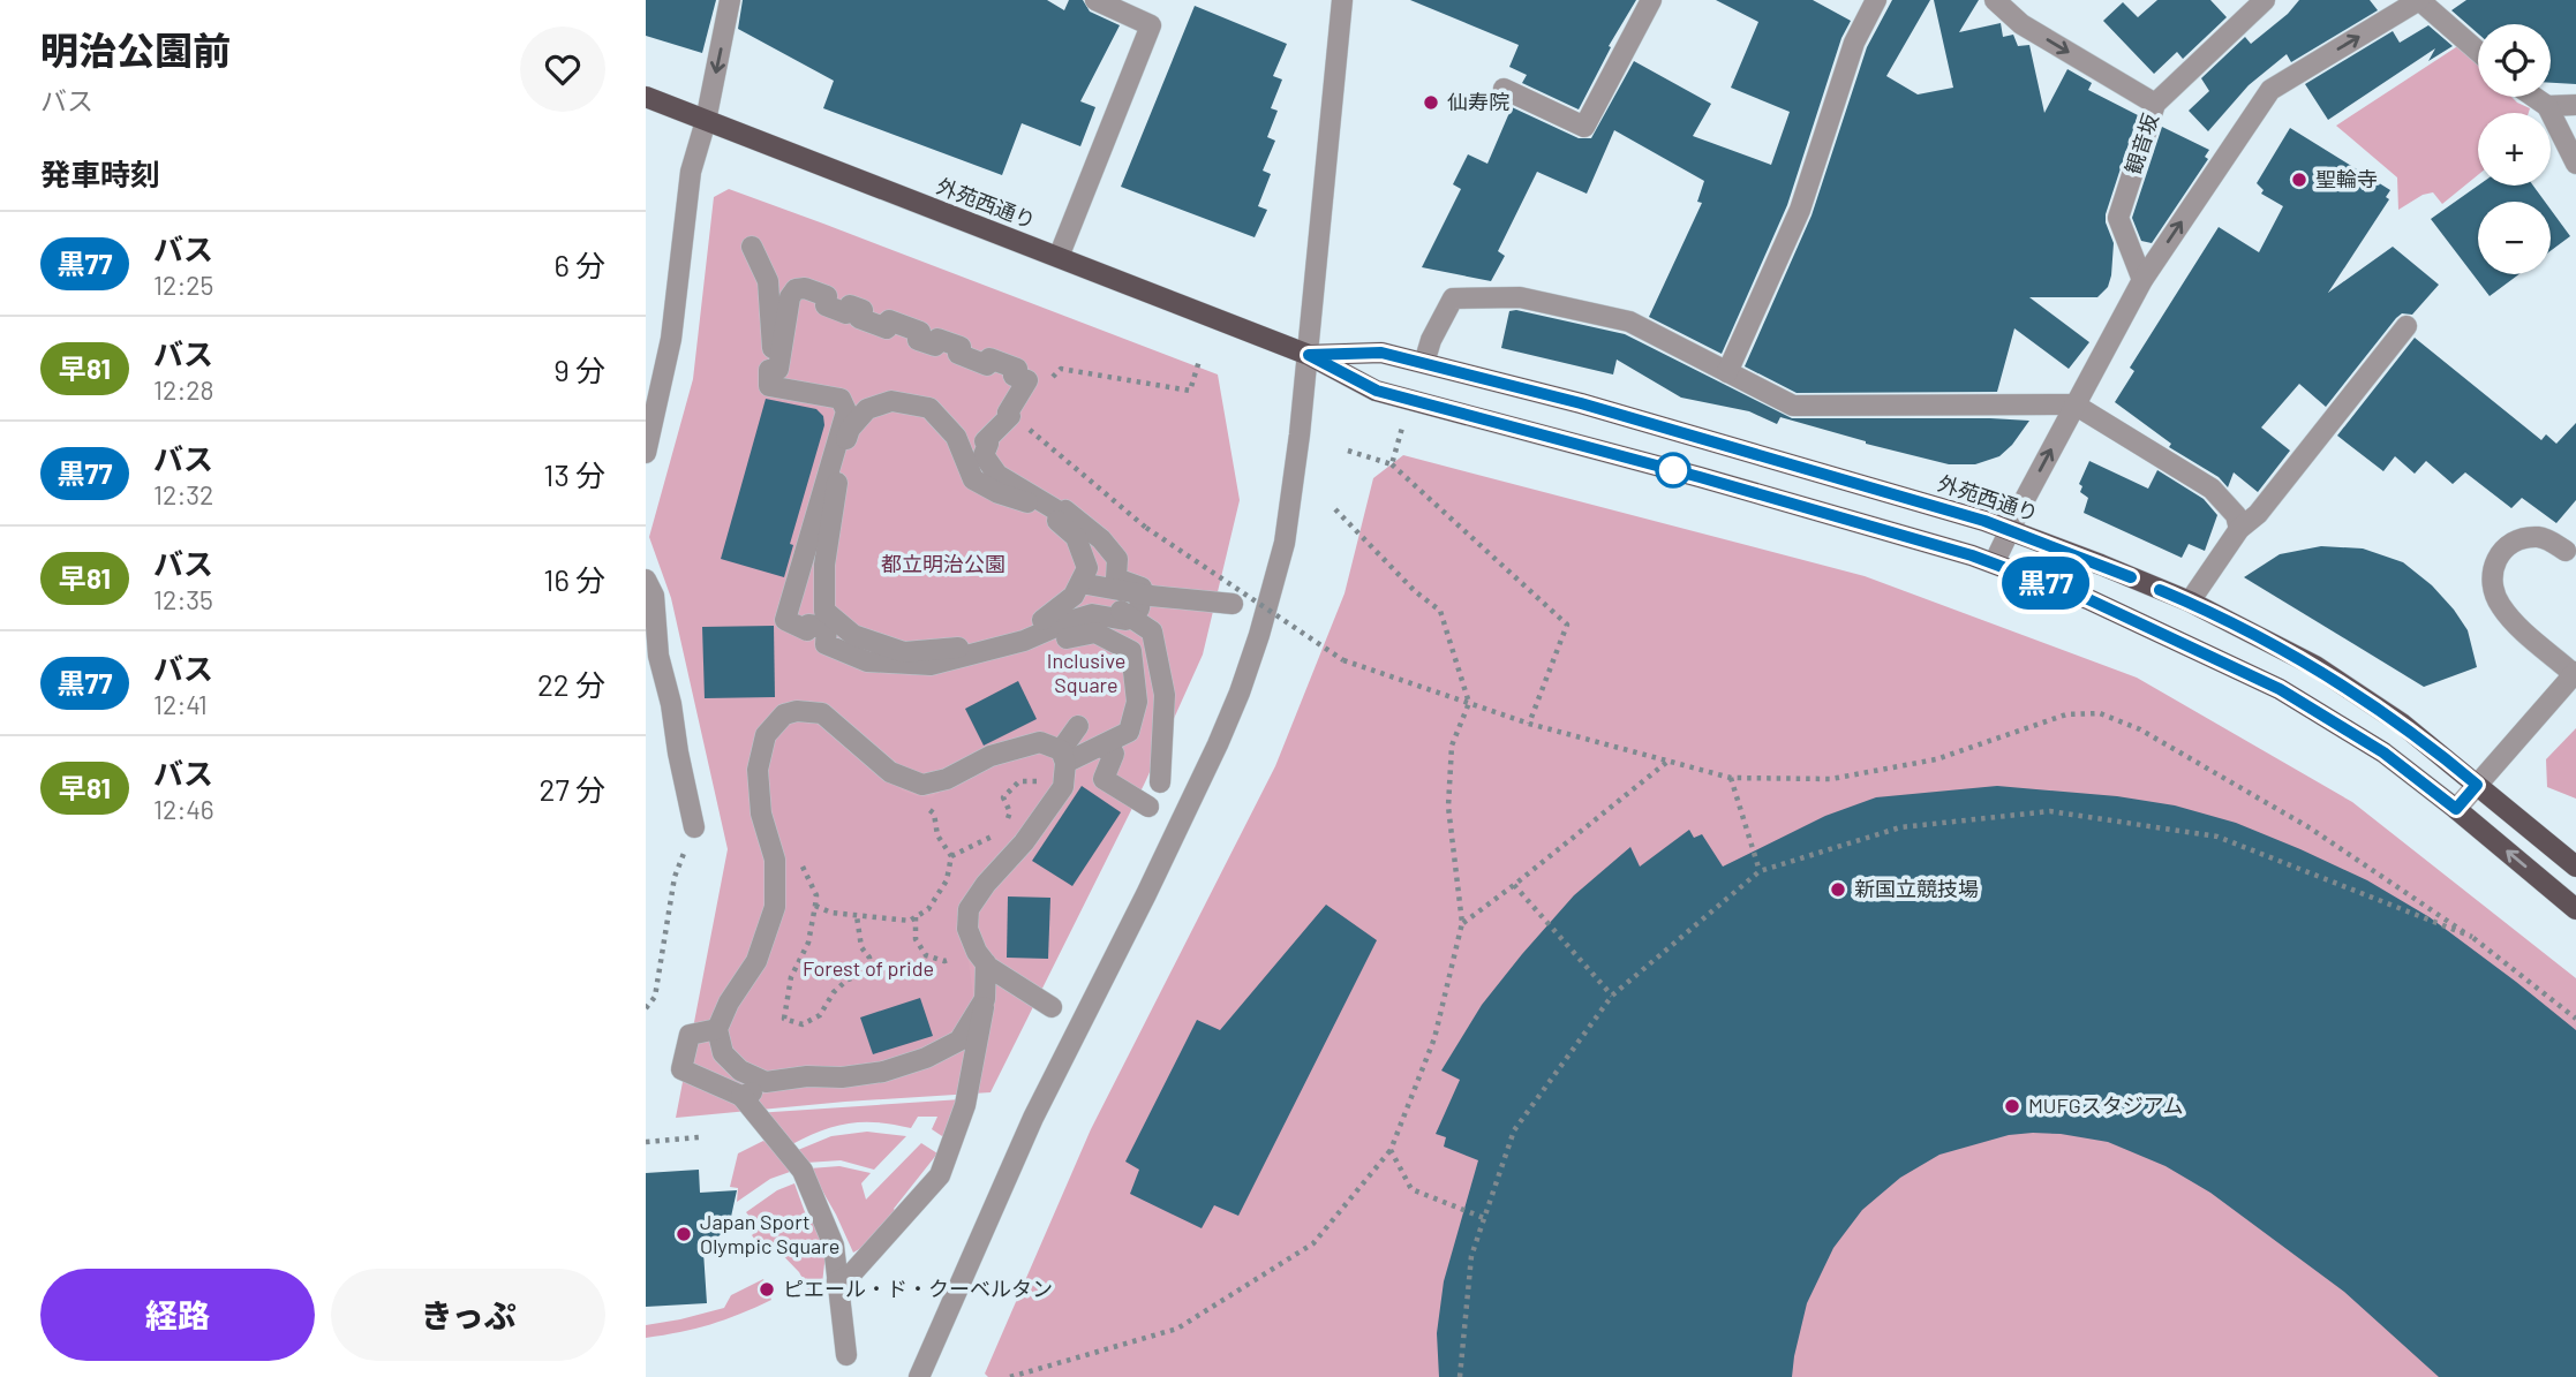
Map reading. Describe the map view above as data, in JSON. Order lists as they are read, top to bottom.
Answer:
{
  "streets": {
    "main road": ["外苑西通り"],
    "street": ["観音坂"]
  },
  "parks": ["都立明治公園", "Inclusive Square", "Forest of pride"],
  "places": [
    "仙寿院",
    "聖輪寺",
    "新国立競技場",
    "MUFGスタジアム",
    "Japan Sport Olympic Square",
    "ピエール・ド・クーベルタン"
  ],
  "lines": ["bus line 黒77"],
  "page": {
    "heading": [
      ["明治公園前", "バス"],
      "発車時刻"
    ],
    "on_map": "黒77",
    "map_buttons": ["+", "−"],
    "list": [
      {
        "mark": "黒77",
        "name": "バス",
        "note": "12:25",
        "value": "6 分"
      },
      {
        "mark": "早81",
        "name": "バス",
        "note": "12:28",
        "value": "9 分"
      },
      {
        "mark": "黒77",
        "name": "バス",
        "note": "12:32",
        "value": "13 分"
      },
      {
        "mark": "早81",
        "name": "バス",
        "note": "12:35",
        "value": "16 分"
      },
      {
        "mark": "黒77",
        "name": "バス",
        "note": "12:41",
        "value": "22 分"
      },
      {
        "mark": "早81",
        "name": "バス",
        "note": "12:46",
        "value": "27 分"
      }
    ],
    "buttons": ["経路", "きっぷ"]
  }
}
